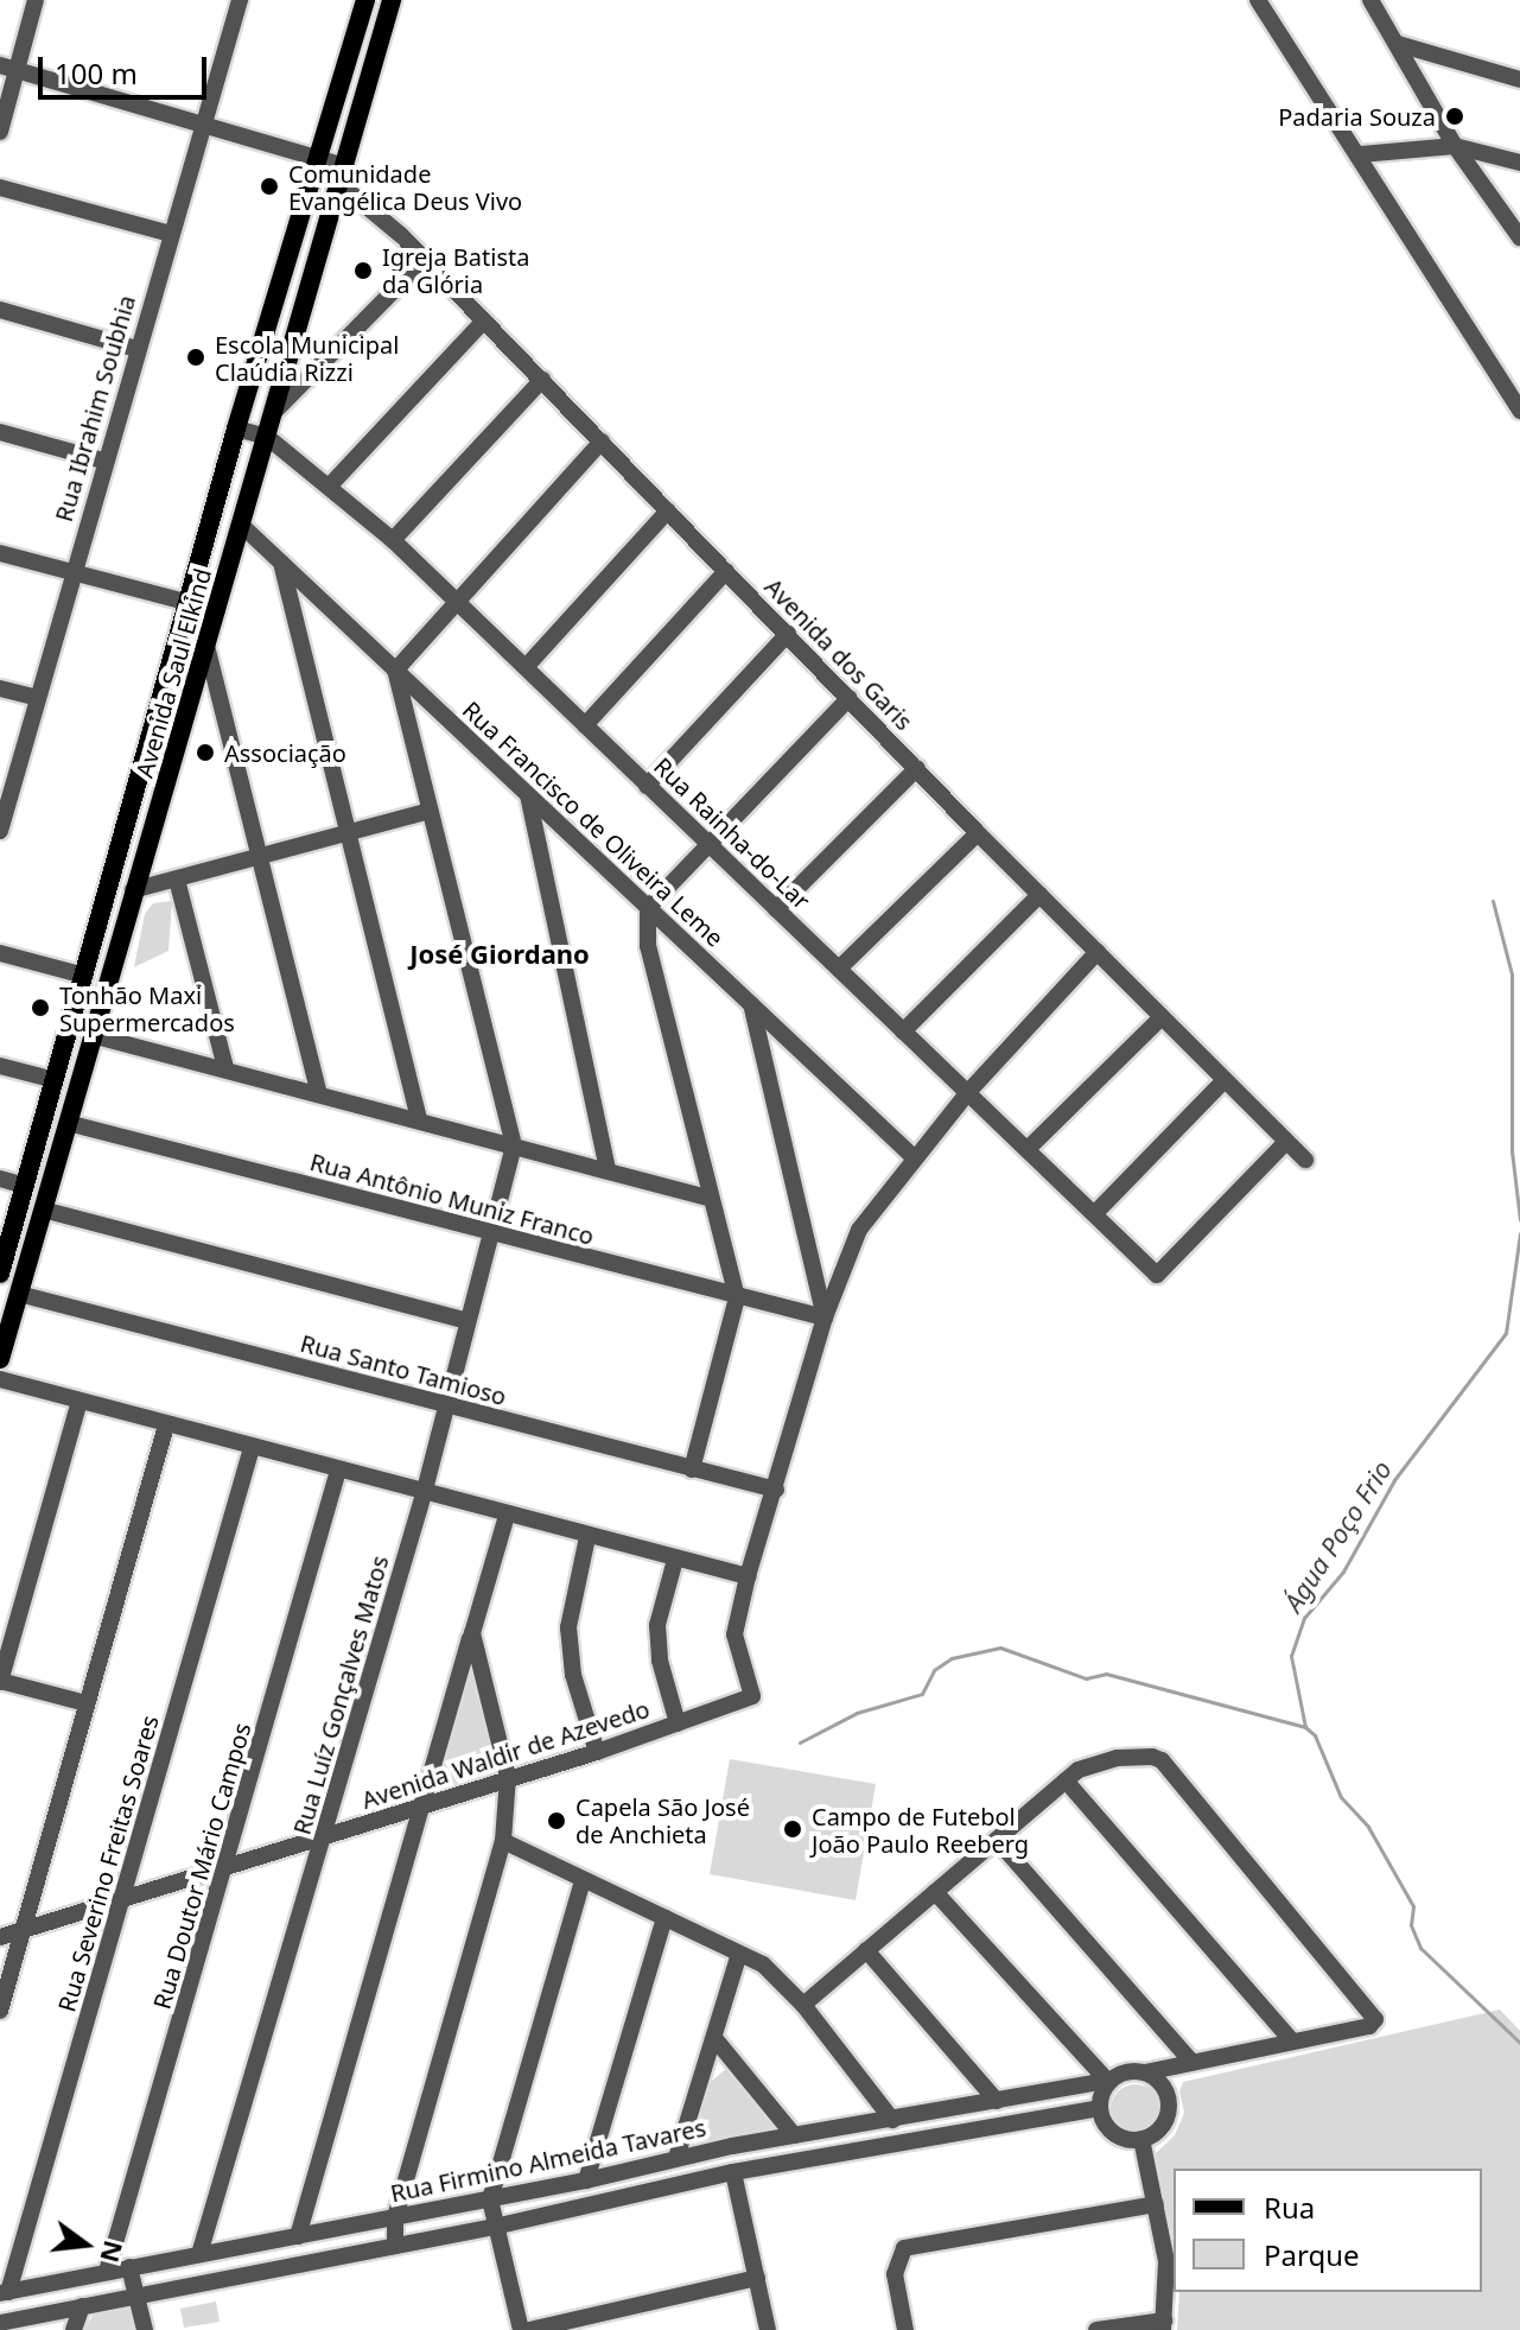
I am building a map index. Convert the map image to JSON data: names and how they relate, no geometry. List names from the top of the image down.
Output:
{
  "streets": {
    "main road": ["Avenida Saul Elkind"],
    "street": [
      "Rua Ibrahim Soubhia",
      "Avenida dos Garis",
      "Rua Francisco de Oliveira Leme",
      "Rua Rainha-do-Lar",
      "Rua Antônio Muniz Franco",
      "Rua Santo Tamioso",
      "Rua Luíz Gonçalves Matos",
      "Avenida Waldir de Azevedo",
      "Rua Severino Freitas Soares",
      "Rua Doutor Mário Campos",
      "Rua Firmino Almeida Tavares"
    ]
  },
  "crossings": [
    ["Rua Ibrahim Soubhia", "Avenida dos Garis"],
    ["Avenida dos Garis", "Avenida Saul Elkind"],
    ["Avenida dos Garis", "Rua Rainha-do-Lar"],
    ["Avenida Saul Elkind", "Rua Francisco de Oliveira Leme"],
    ["Avenida Saul Elkind", "Rua Rainha-do-Lar"],
    ["Avenida Saul Elkind", "Rua Antônio Muniz Franco"],
    ["Avenida Saul Elkind", "Rua Santo Tamioso"],
    ["Rua Antônio Muniz Franco", "Rua Luíz Gonçalves Matos"],
    ["Rua Santo Tamioso", "Rua Luíz Gonçalves Matos"],
    ["Rua Luíz Gonçalves Matos", "Avenida Waldir de Azevedo"],
    ["Rua Luíz Gonçalves Matos", "Rua Firmino Almeida Tavares"],
    ["Avenida Waldir de Azevedo", "Rua Severino Freitas Soares"],
    ["Avenida Waldir de Azevedo", "Rua Doutor Mário Campos"],
    ["Rua Severino Freitas Soares", "Rua Firmino Almeida Tavares"],
    ["Rua Doutor Mário Campos", "Rua Firmino Almeida Tavares"]
  ],
  "districts": ["José Giordano"],
  "water": ["Água Poço Frio"],
  "places": [
    "Padaria Souza",
    "Comunidade Evangélica Deus Vivo",
    "Igreja Batista da Glória",
    "Escola Municipal Claúdia Rizzi",
    "Associação",
    "Tonhão Maxi Supermercados",
    "Capela São José de Anchieta",
    "Campo de Futebol João Paulo Reeberg"
  ],
  "legend": ["Rua", "Parque"],
  "scale_bar": "100 m",
  "north": "right"
}
